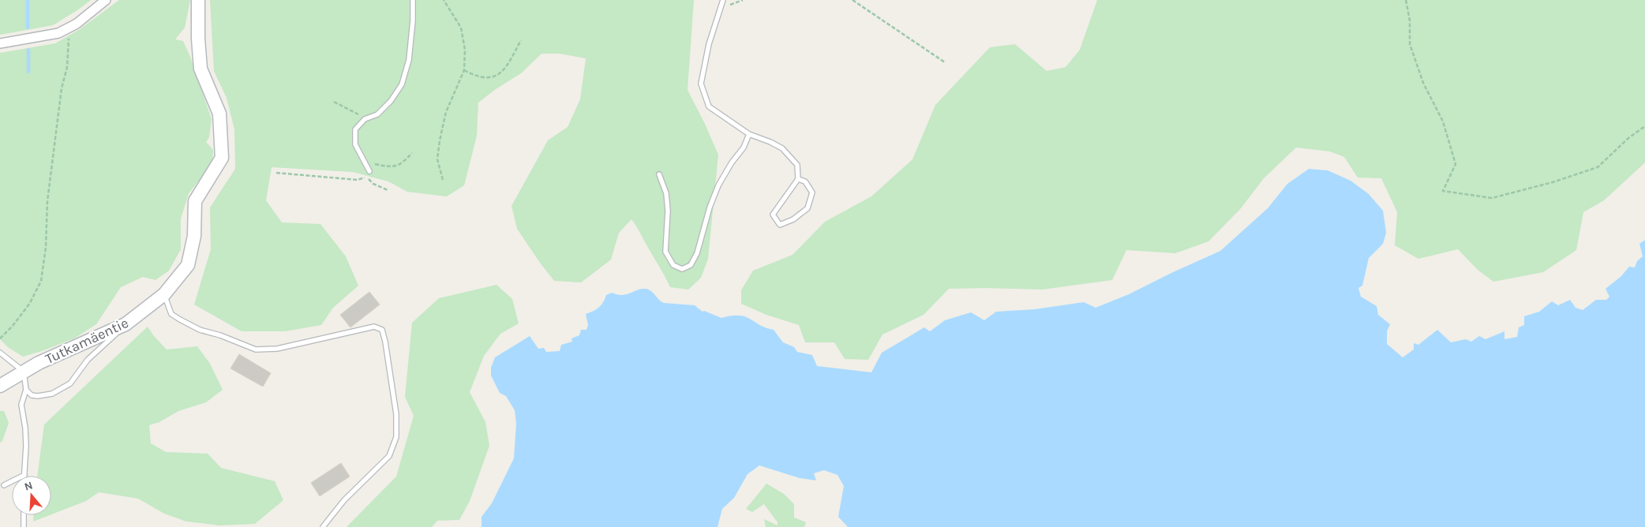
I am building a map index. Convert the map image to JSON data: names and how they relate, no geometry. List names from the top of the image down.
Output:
{
  "streets": {
    "street": ["Tutkamäentie"]
  },
  "north": "top"
}
